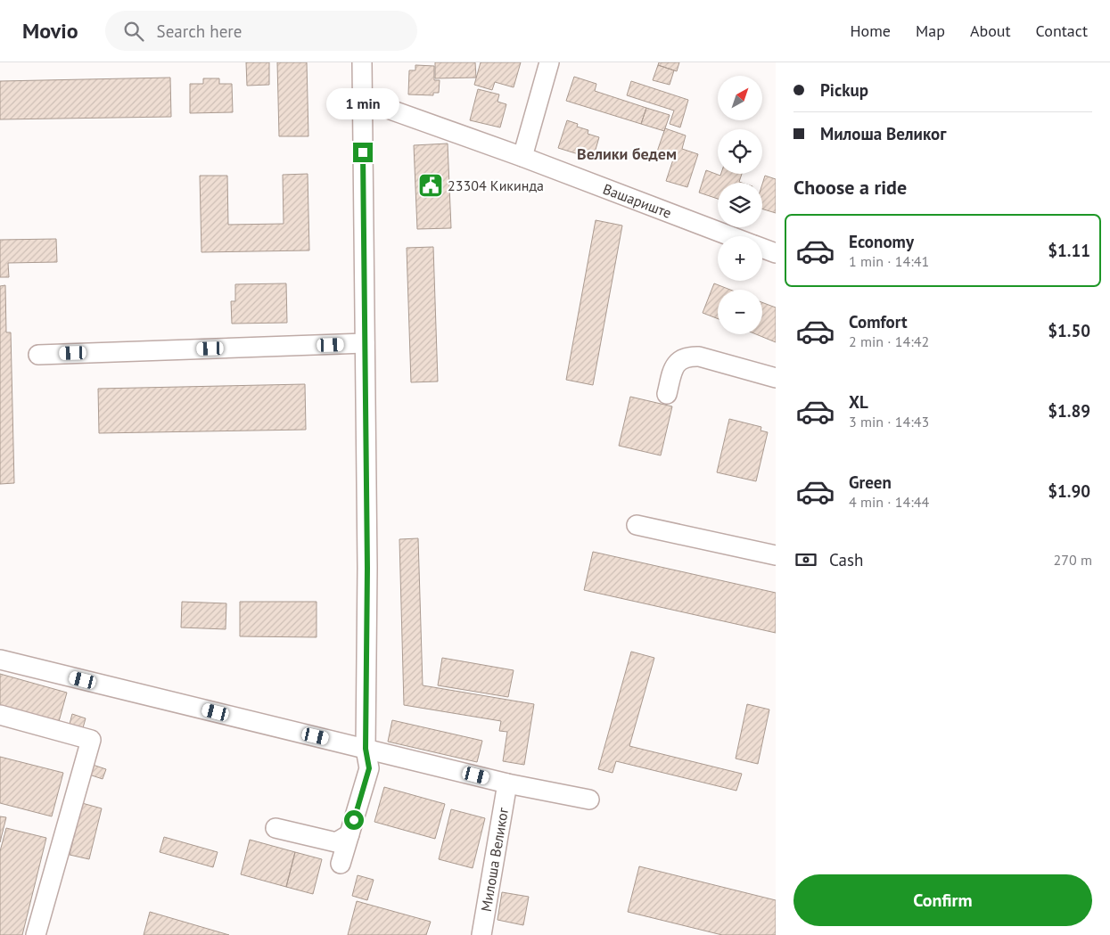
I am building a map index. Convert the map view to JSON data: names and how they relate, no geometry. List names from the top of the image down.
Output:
{
  "streets": {
    "street": ["Вашариште", "Милоша Великог"]
  },
  "districts": ["Велики бедем"],
  "places": {
    "public building": ["23304 Кикинда"]
  },
  "north": "top right",
  "page": {
    "header": "Movio",
    "search": "Search here",
    "nav": [
      "Home",
      "Map",
      "About",
      "Contact"
    ],
    "banner": ["Pickup", "Милоша Великог"],
    "map_buttons": ["+", "−"],
    "bubble": "1 min",
    "heading": "Choose a ride",
    "list": [
      {
        "name": "Economy",
        "note": "1 min · 14:41",
        "value": "$1.11"
      },
      {
        "name": "Comfort",
        "note": "2 min · 14:42",
        "value": "$1.50"
      },
      {
        "name": "XL",
        "note": "3 min · 14:43",
        "value": "$1.89"
      },
      {
        "name": "Green",
        "note": "4 min · 14:44",
        "value": "$1.90"
      }
    ],
    "pay": ["Cash", "270 m"],
    "buttons": "Confirm"
  }
}
